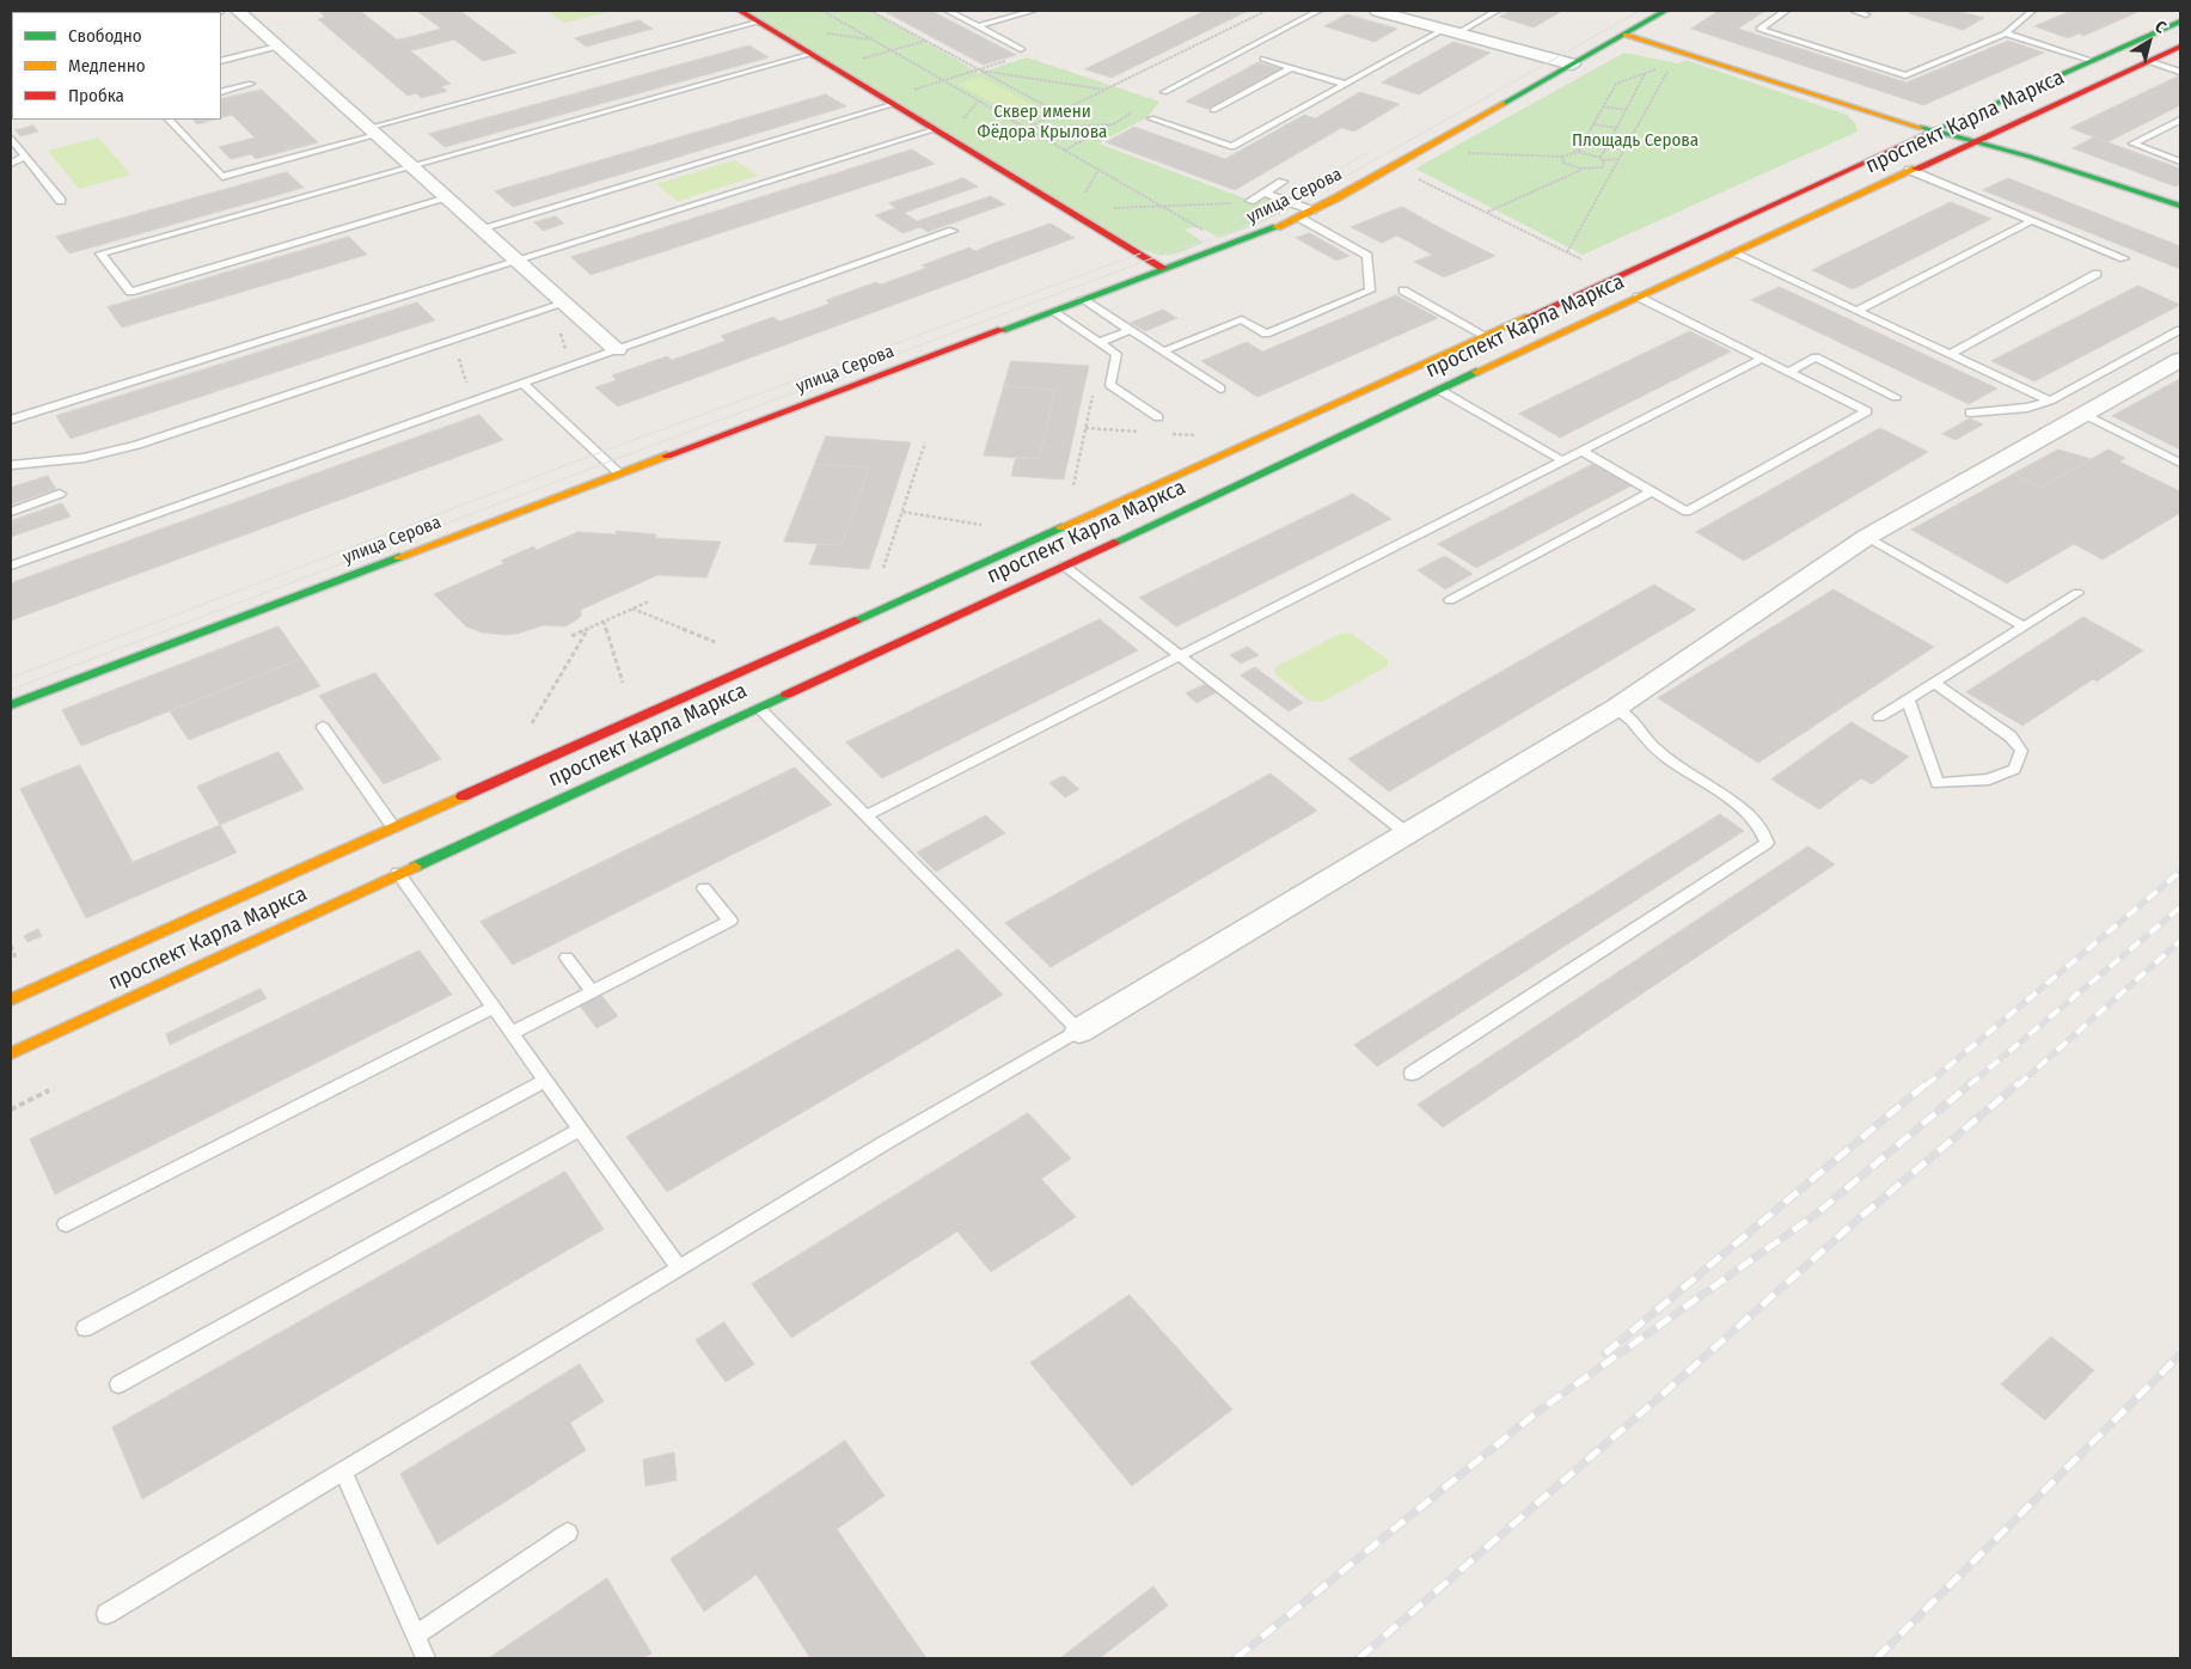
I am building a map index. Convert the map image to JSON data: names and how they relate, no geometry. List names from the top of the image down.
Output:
{
  "streets": {
    "main road": ["проспект Карла Маркса", "улица Серова"]
  },
  "parks": ["Сквер имени Фёдора Крылова", "Площадь Серова"],
  "legend": ["Свободно", "Медленно", "Пробка"],
  "north": "top right"
}
